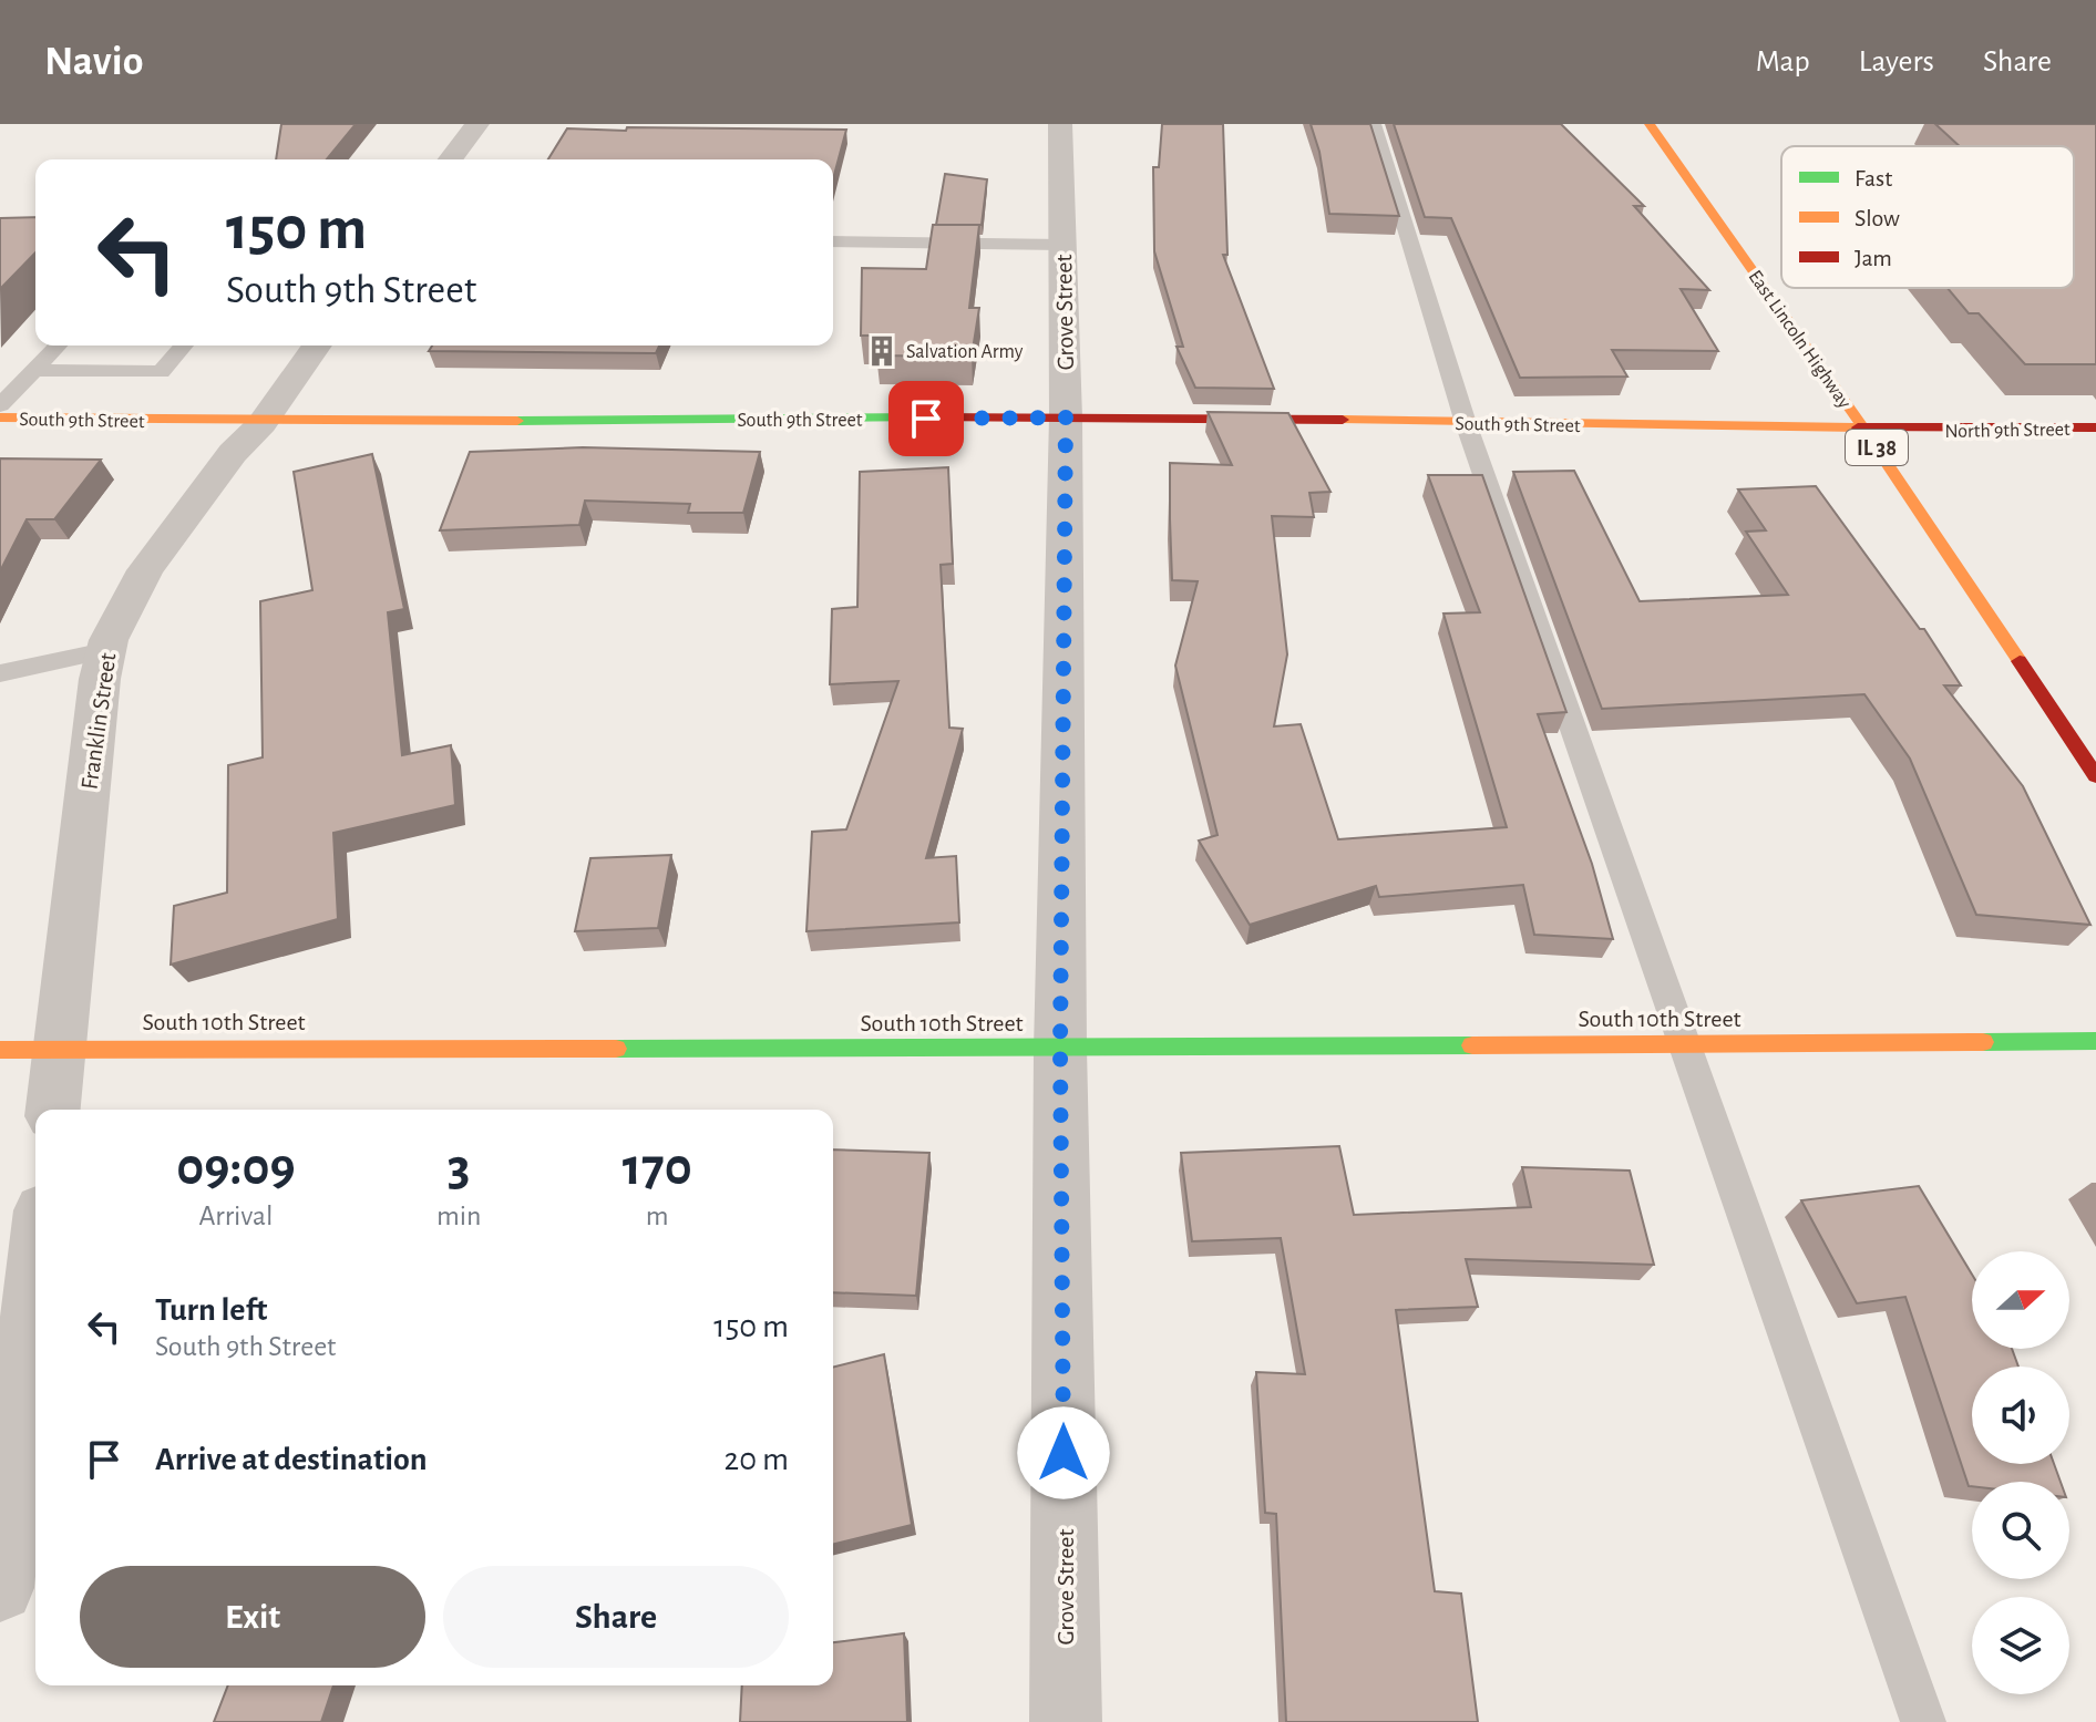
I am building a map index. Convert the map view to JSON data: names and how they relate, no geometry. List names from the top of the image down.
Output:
{
  "streets": {
    "street": [
      "Grove Street",
      "East Lincoln Highway",
      "South 9th Street",
      "North 9th Street",
      "IL 38",
      "Franklin Street",
      "South 10th Street"
    ]
  },
  "crossings": [
    ["Grove Street", "South 9th Street"],
    ["Grove Street", "South 10th Street"],
    ["East Lincoln Highway", "South 9th Street"],
    ["East Lincoln Highway", "North 9th Street"],
    ["South 9th Street", "North 9th Street"],
    ["South 9th Street", "Franklin Street"],
    ["Franklin Street", "South 10th Street"]
  ],
  "places": {
    "building": ["Salvation Army"]
  },
  "legend": ["Fast", "Slow", "Jam"],
  "north": "right",
  "page": {
    "header": "Navio",
    "nav": ["Map", "Layers", "Share"],
    "turn": ["150 m", "South 9th Street"],
    "eta": [
      "09:09",
      "Arrival",
      "3",
      "min",
      "170",
      "m"
    ],
    "list": [
      {
        "name": "Turn left",
        "note": "South 9th Street",
        "value": "150 m"
      },
      {
        "name": "Arrive at destination",
        "value": "20 m"
      }
    ],
    "buttons": ["Exit", "Share"]
  }
}
